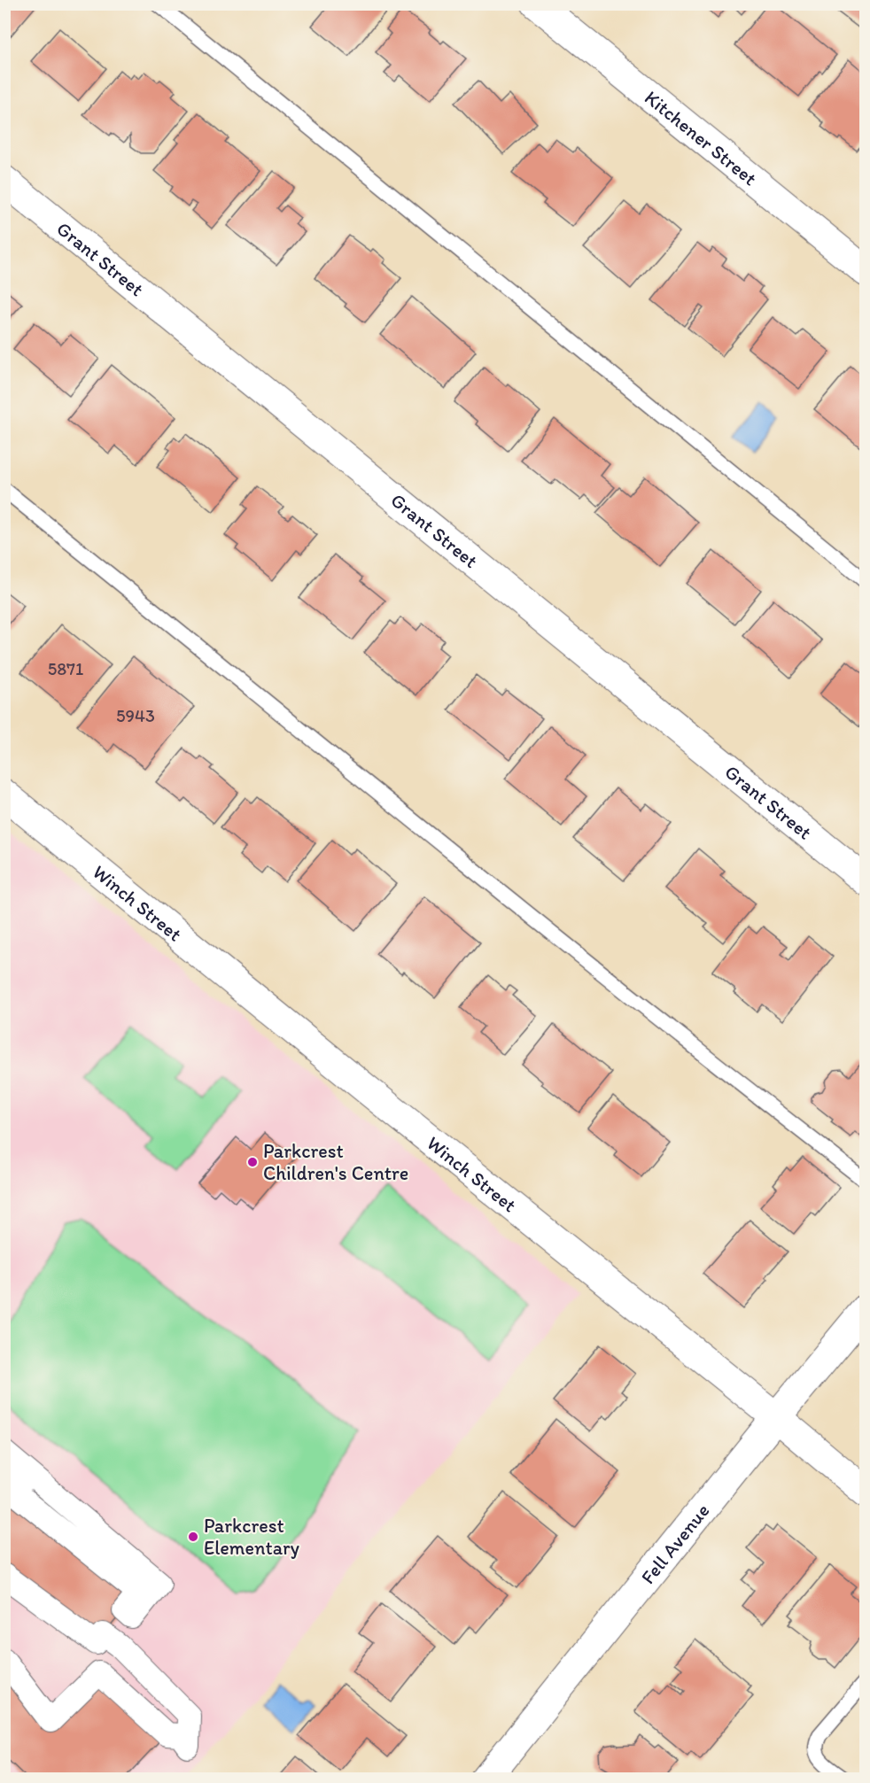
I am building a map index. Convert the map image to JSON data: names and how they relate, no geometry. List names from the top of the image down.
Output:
{
  "streets": {
    "street": [
      "Kitchener Street",
      "Grant Street",
      "Winch Street",
      "Fell Avenue"
    ]
  },
  "crossings": [
    ["Winch Street", "Fell Avenue"]
  ],
  "places": ["Parkcrest Children's Centre", "Parkcrest Elementary"],
  "house_numbers": ["5871", "5943"]
}
